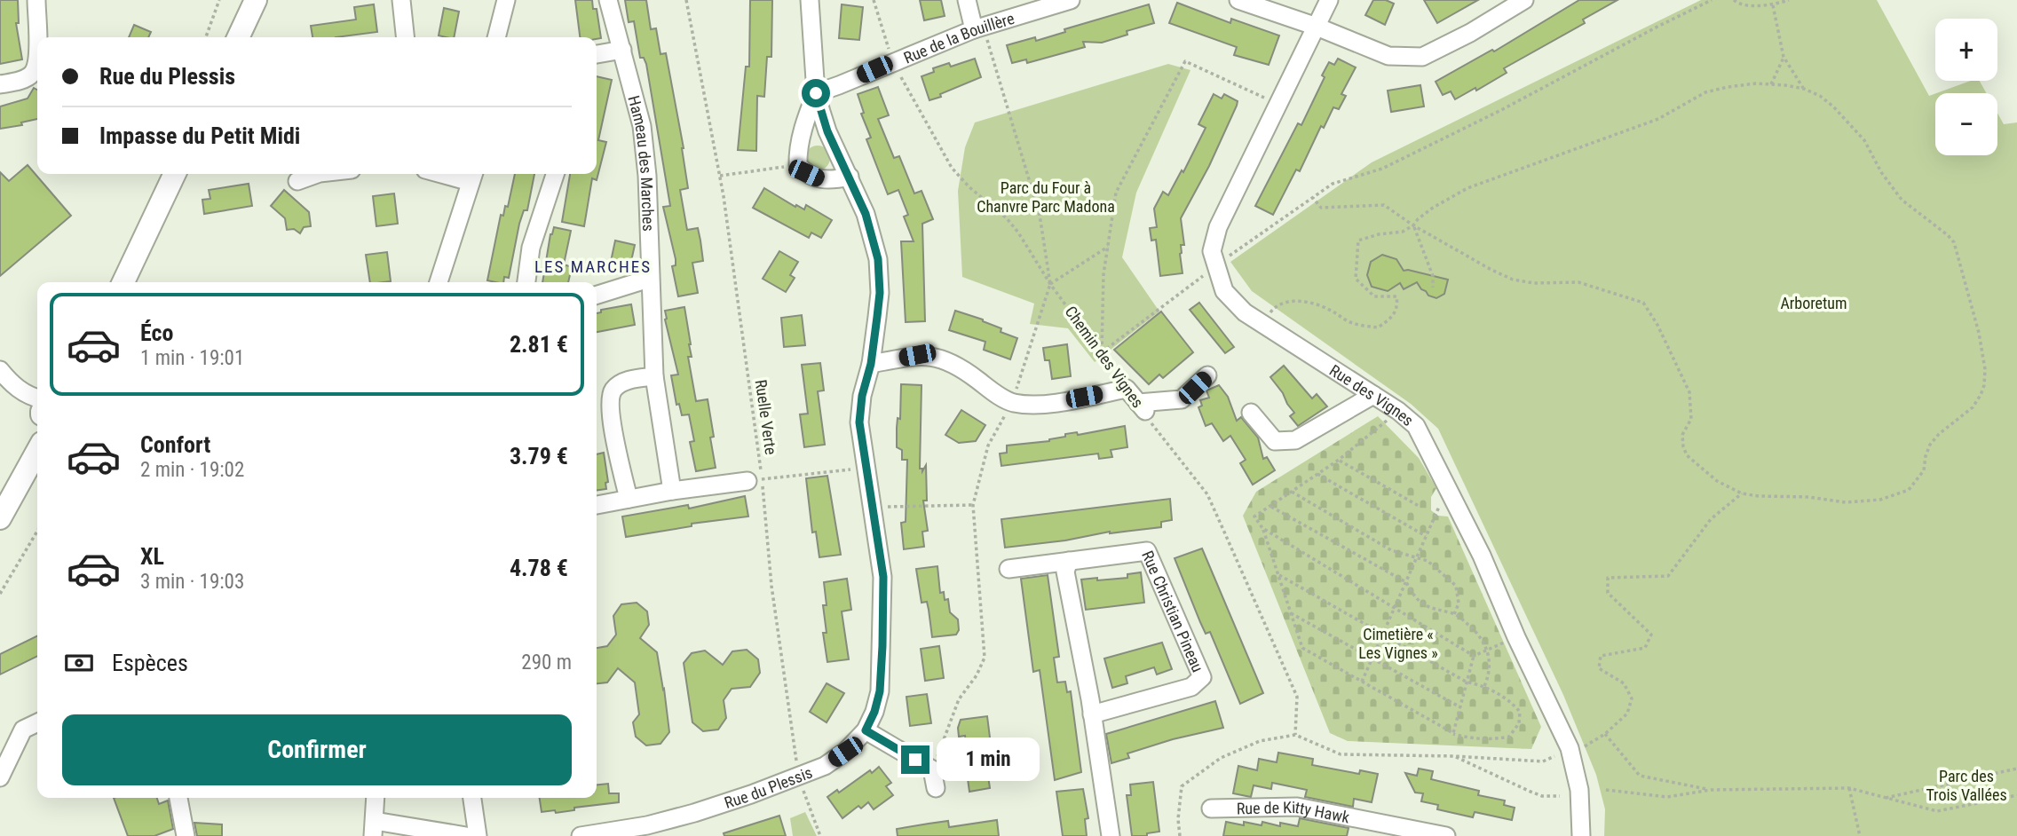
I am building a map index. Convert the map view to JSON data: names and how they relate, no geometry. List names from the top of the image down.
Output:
{
  "streets": {
    "street": [
      "Rue de la Bouillère",
      "Hameau des Marches",
      "Chemin des Vignes",
      "Rue des Vignes",
      "Rue Christian Pineau",
      "Rue du Plessis",
      "Rue de Kitty Hawk"
    ],
    "path": ["Ruelle Verte"]
  },
  "crossings": [
    ["Rue de la Bouillère", "Chemin des Vignes"],
    ["Rue de la Bouillère", "Rue du Plessis"],
    ["Ruelle Verte", "Rue du Plessis"]
  ],
  "districts": ["LES MARCHES"],
  "parks": [
    "Parc du Four à Chanvre Parc Madona",
    "Arboretum",
    "Cimetière « Les Vignes »",
    "Parc des Trois Vallées"
  ],
  "page": {
    "map_buttons": ["+", "−"],
    "banner": ["Rue du Plessis", "Impasse du Petit Midi"],
    "list": [
      {
        "name": "Éco",
        "note": "1 min · 19:01",
        "value": "2.81 €"
      },
      {
        "name": "Confort",
        "note": "2 min · 19:02",
        "value": "3.79 €"
      },
      {
        "name": "XL",
        "note": "3 min · 19:03",
        "value": "4.78 €"
      }
    ],
    "pay": ["Espèces", "290 m"],
    "buttons": "Confirmer",
    "bubble": "1 min"
  }
}
